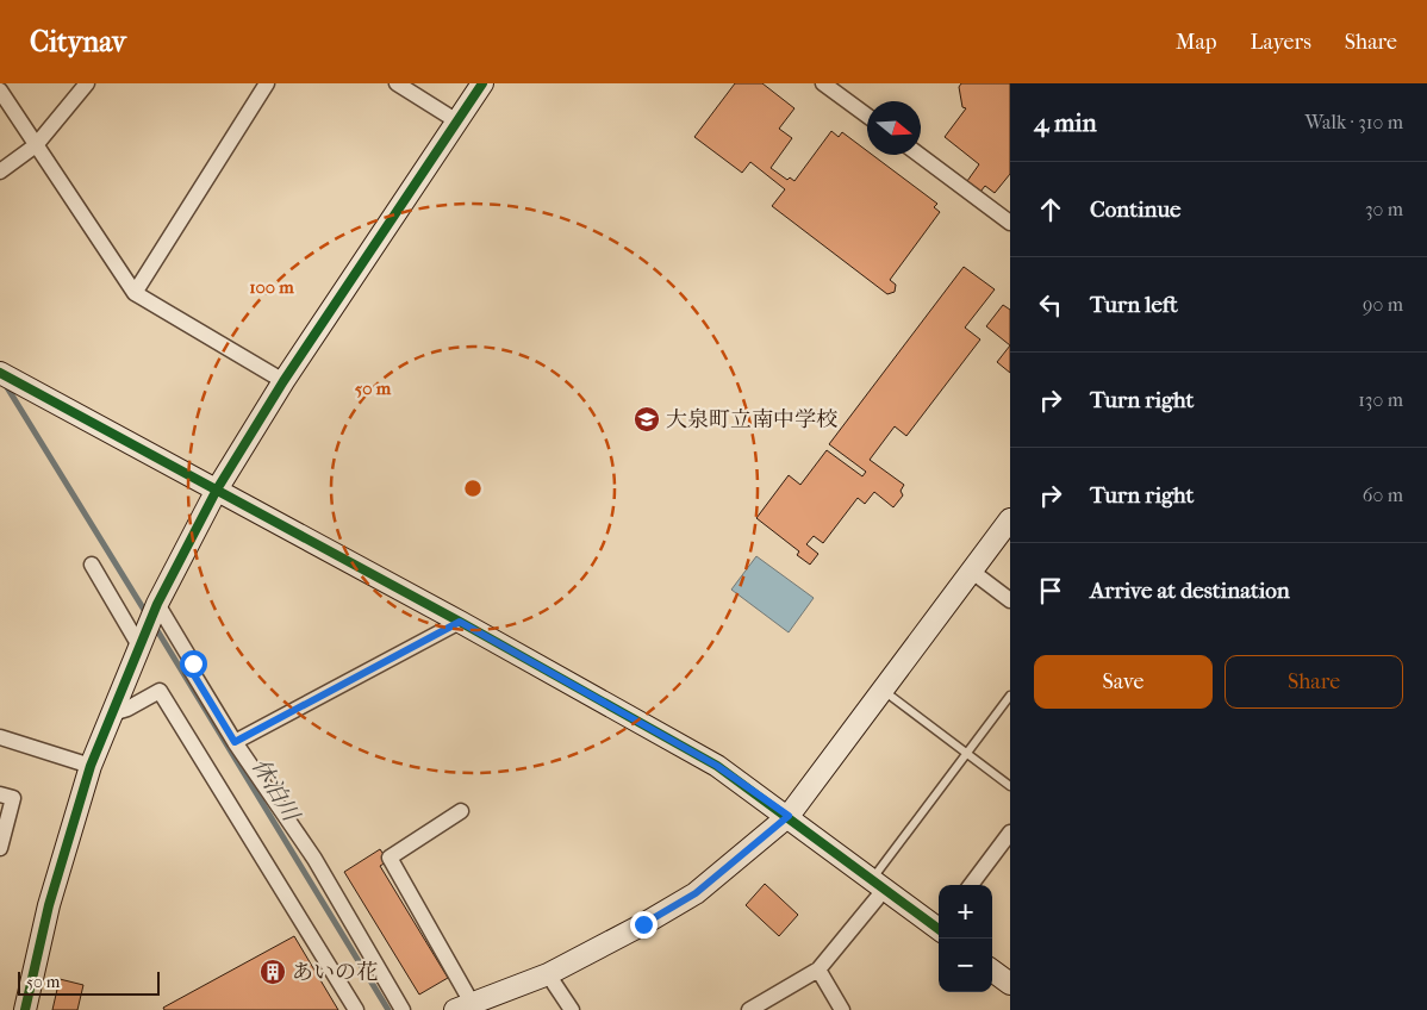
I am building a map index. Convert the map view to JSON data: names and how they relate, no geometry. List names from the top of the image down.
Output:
{
  "water": ["休泊川"],
  "places": {
    "school or university": ["大泉町立南中学校"],
    "building": ["あいの花"]
  },
  "scale_bar": "50 m",
  "north": "right",
  "page": {
    "header": "Citynav",
    "nav": ["Map", "Layers", "Share"],
    "heading": ["4 min", "Walk · 310 m"],
    "list": [
      ["Continue", "30 m"],
      ["Turn left", "90 m"],
      ["Turn right", "130 m"],
      ["Turn right", "60 m"],
      "Arrive at destination"
    ],
    "buttons": ["Save", "Share"],
    "map_buttons": ["+", "−"],
    "scale": "50 m"
  },
  "rings": ["100 m", "50 m"]
}
